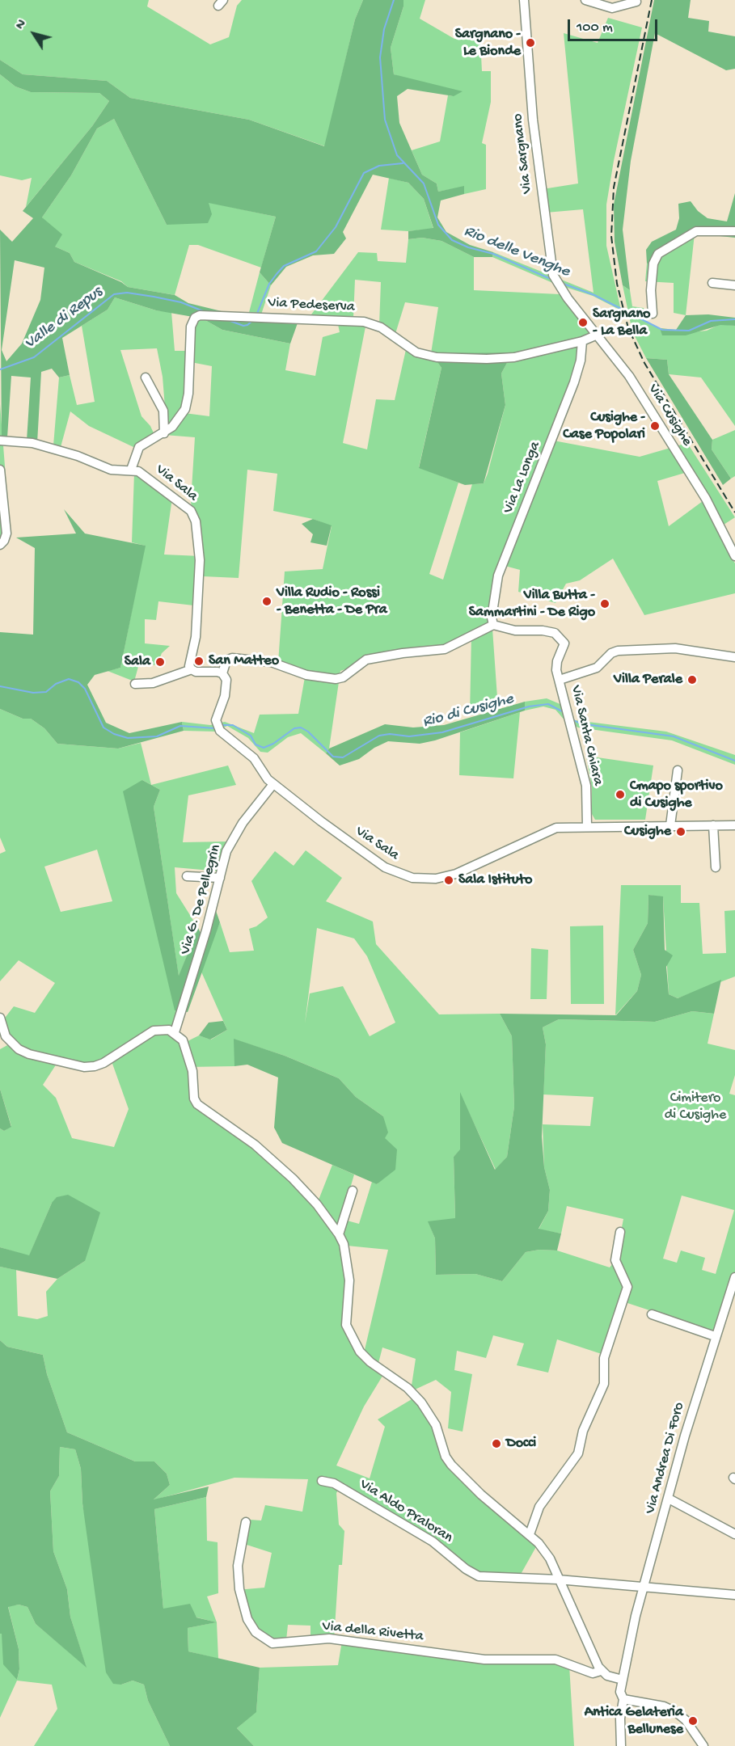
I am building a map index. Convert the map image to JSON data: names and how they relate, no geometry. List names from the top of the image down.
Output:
{
  "streets": {
    "street": [
      "Via Sargnano",
      "Via Pedeserva",
      "Via Cusighe",
      "Via La Longa",
      "Via Sala",
      "Via Santa Chiara",
      "Via G. De Pellegrin",
      "Via Andrea Di Foro",
      "Via Aldo Praloran",
      "Via della Rivetta"
    ]
  },
  "crossings": [
    ["Via Sargnano", "Via Cusighe"],
    ["Via Pedeserva", "Via Cusighe"],
    ["Via Pedeserva", "Via La Longa"],
    ["Via Pedeserva", "Via Sala"],
    ["Via La Longa", "Via Santa Chiara"],
    ["Via Sala", "Via Santa Chiara"],
    ["Via Sala", "Via G. De Pellegrin"],
    ["Via Andrea Di Foro", "Via della Rivetta"]
  ],
  "water": ["Rio delle Venghe", "Valle di Repus", "Rio di Cusighe"],
  "parks": ["Cimitero di Cusighe"],
  "places": [
    "Sargnano - Le Bionde",
    "Sargnano - La Bella",
    "Cusighe - Case Popolari",
    "Villa Rudio - Rossi - Benetta - De Pra",
    "Villa Butta - Sammartini - De Rigo",
    "San Matteo",
    "Sala",
    "Villa Perale",
    "Cmapo sportivo di Cusighe",
    "Cusighe",
    "Sala Istituto",
    "Docci",
    "Antica Gelateria Bellunese"
  ],
  "scale_bar": "100 m",
  "north": "top left"
}
